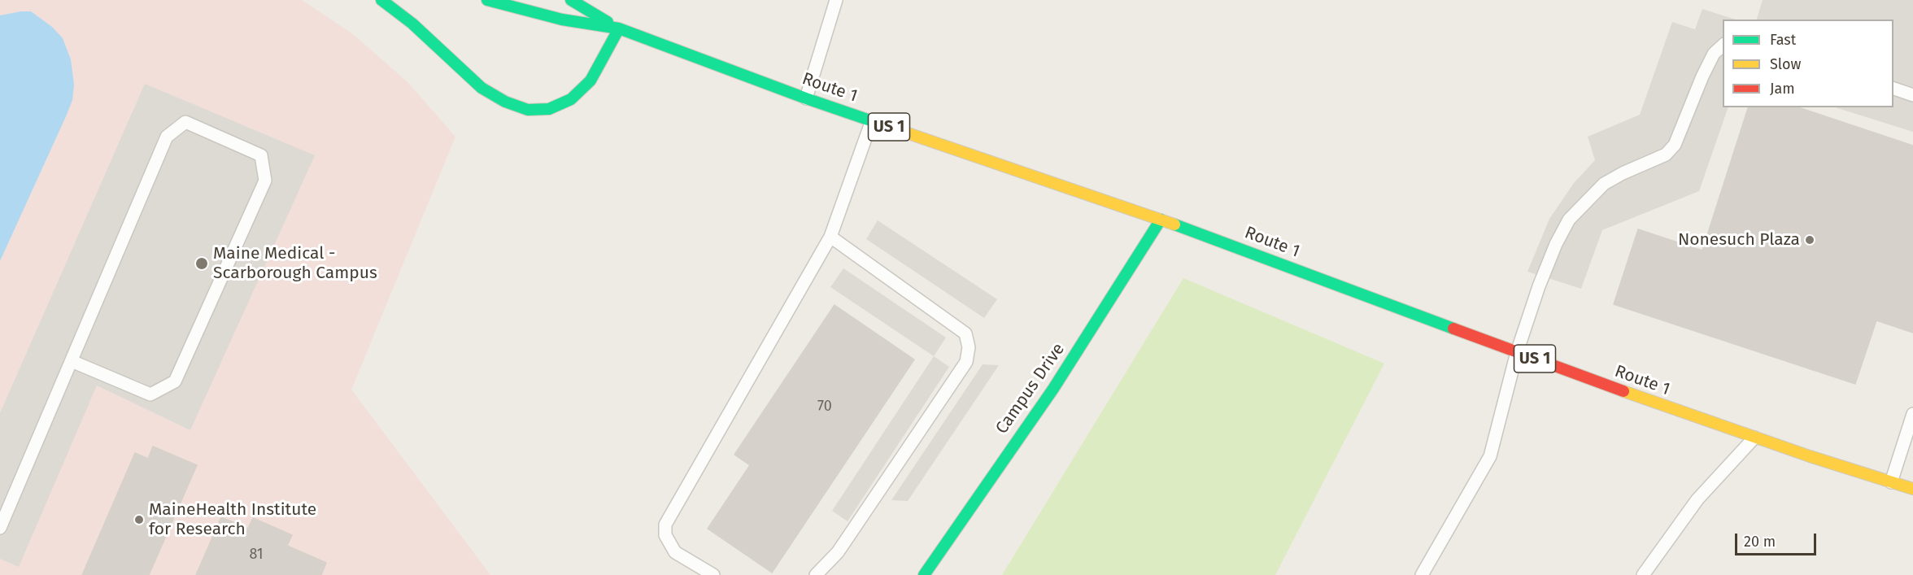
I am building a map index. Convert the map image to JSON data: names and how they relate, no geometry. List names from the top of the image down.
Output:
{
  "streets": {
    "main road": ["Route 1", "US 1", "Campus Drive"]
  },
  "crossings": [
    ["Route 1", "Campus Drive"]
  ],
  "places": ["Nonesuch Plaza", "Maine Medical - Scarborough Campus", "MaineHealth Institute for Research"],
  "house_numbers": ["70", "81"],
  "legend": ["Fast", "Slow", "Jam"],
  "scale_bar": "20 m"
}
